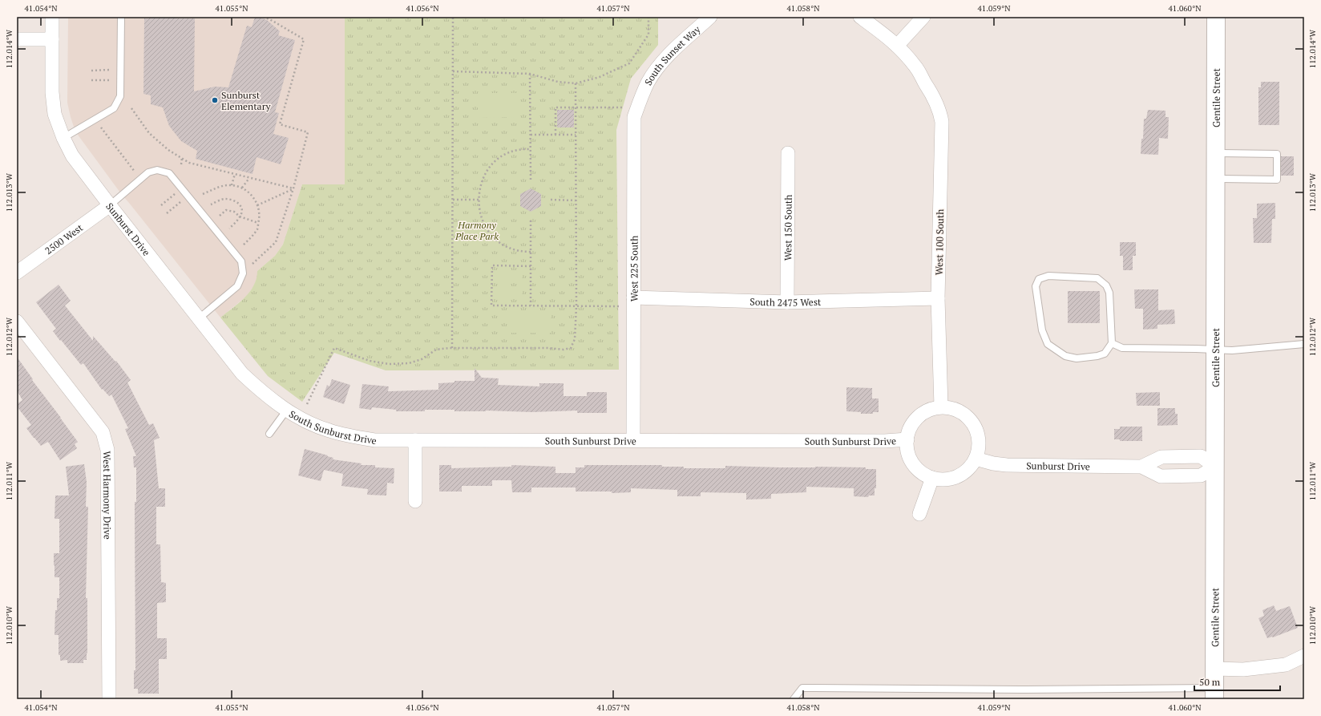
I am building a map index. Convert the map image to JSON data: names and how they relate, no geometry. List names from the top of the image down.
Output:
{
  "streets": {
    "main road": ["Gentile Street"],
    "street": [
      "South Sunset Way",
      "West 150 South",
      "Sunburst Drive",
      "2500 West",
      "West 100 South",
      "West 225 South",
      "South 2475 West",
      "South Sunburst Drive",
      "West Harmony Drive"
    ]
  },
  "crossings": [
    ["South Sunset Way", "West 225 South"],
    ["Gentile Street", "Sunburst Drive"],
    ["West 150 South", "South 2475 West"],
    ["Sunburst Drive", "2500 West"],
    ["Sunburst Drive", "West 100 South"],
    ["Sunburst Drive", "South Sunburst Drive"],
    ["West 100 South", "South 2475 West"],
    ["West 100 South", "South Sunburst Drive"],
    ["West 225 South", "South 2475 West"],
    ["West 225 South", "South Sunburst Drive"]
  ],
  "parks": ["Harmony Place Park"],
  "places": ["Sunburst Elementary"],
  "scale_bar": "50 m",
  "coordinates": [
    "41.054°N",
    "41.055°N",
    "41.056°N",
    "41.057°N",
    "41.058°N",
    "41.059°N",
    "41.060°N",
    "112.014°W",
    "112.013°W",
    "112.012°W",
    "112.011°W",
    "112.010°W"
  ]
}
